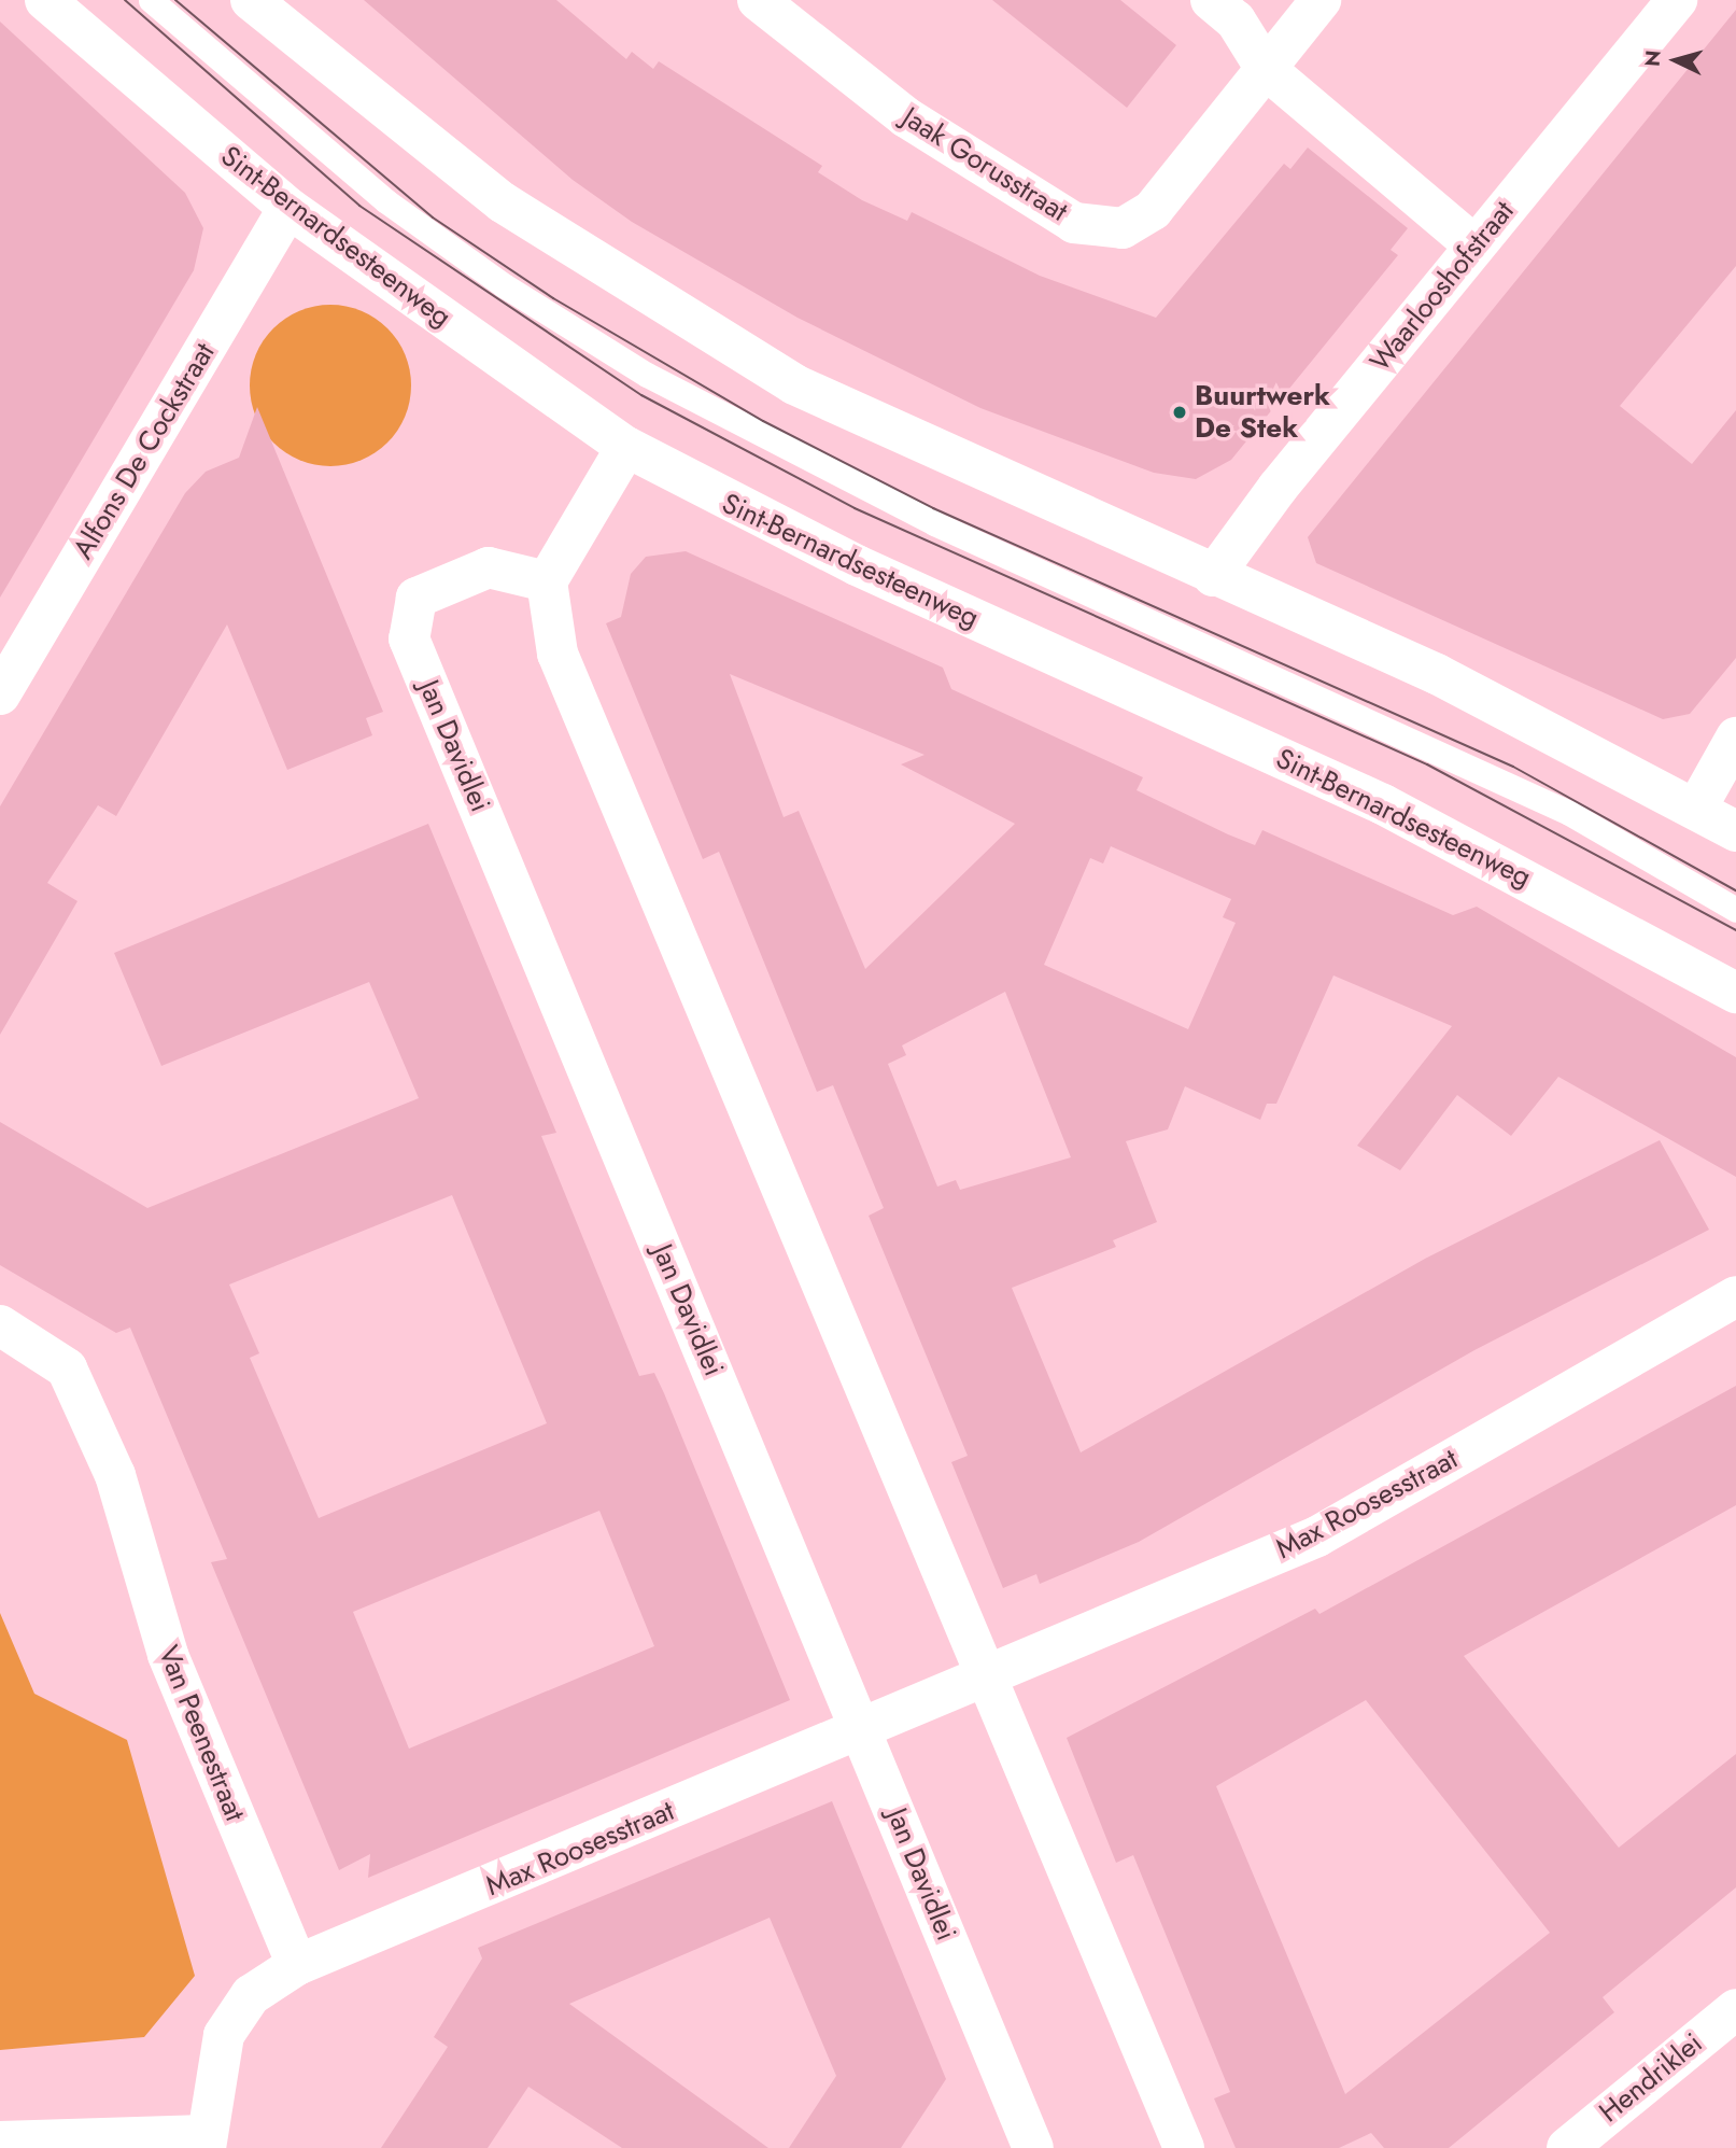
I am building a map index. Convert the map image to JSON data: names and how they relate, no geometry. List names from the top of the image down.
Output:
{
  "streets": {
    "street": [
      "Jaak Gorusstraat",
      "Sint-Bernardsesteenweg",
      "Waarlooshofstraat",
      "Alfons De Cockstraat",
      "Jan Davidlei",
      "Max Roosesstraat",
      "Van Peenestraat",
      "Hendriklei"
    ]
  },
  "crossings": [
    ["Sint-Bernardsesteenweg", "Alfons De Cockstraat"],
    ["Jan Davidlei", "Max Roosesstraat"],
    ["Max Roosesstraat", "Van Peenestraat"]
  ],
  "places": ["Buurtwerk De Stek"],
  "north": "left"
}
